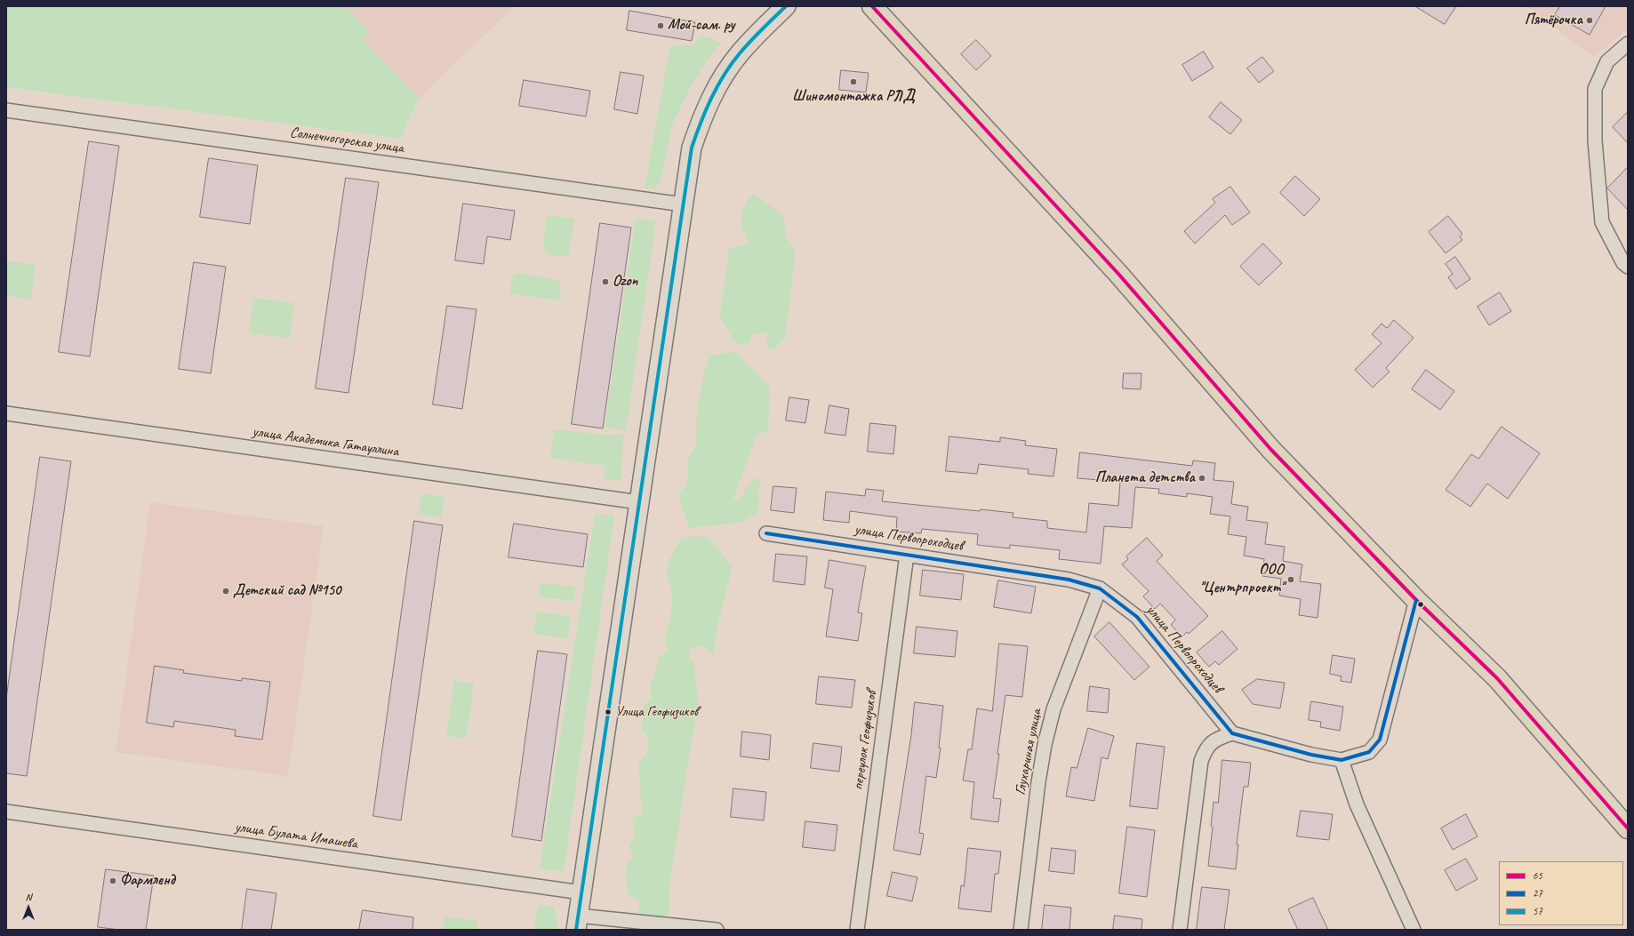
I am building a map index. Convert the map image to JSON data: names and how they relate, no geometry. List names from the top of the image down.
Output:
{
  "streets": {
    "street": [
      "Солнечногорская улица",
      "улица Академика Гатауллина",
      "улица Первопроходцев",
      "переулок Геофизиков",
      "Глухариная улица",
      "улица Булата Имашева"
    ]
  },
  "crossings": [
    ["улица Первопроходцев", "переулок Геофизиков"],
    ["улица Первопроходцев", "Глухариная улица"]
  ],
  "places": [
    "Пятёрочка",
    "Мой-сам. ру",
    "Шиномонтажка РЛД",
    "Ozon",
    "Планета детства",
    "ООО \"Центрпроект\"",
    "Детский сад №150",
    "Улица Геофизиков",
    "Фармленд"
  ],
  "lines": ["transit line 65", "transit line 57", "transit line 27"],
  "legend": ["65", "27", "57"],
  "north": "top"
}
